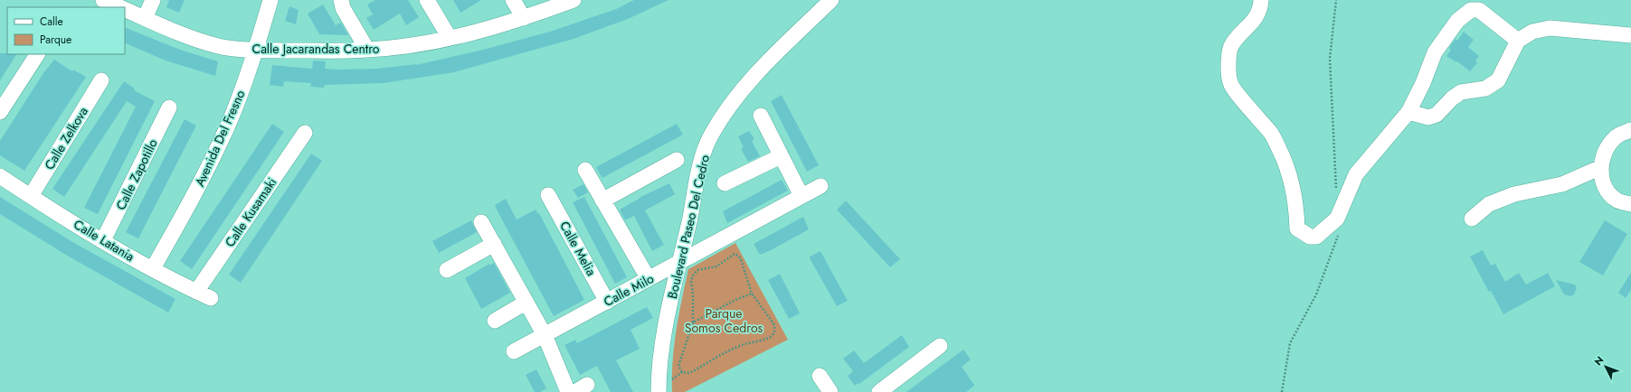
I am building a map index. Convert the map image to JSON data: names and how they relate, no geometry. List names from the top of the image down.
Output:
{
  "streets": {
    "street": [
      "Calle Jacarandas Centro",
      "Calle Zelkova",
      "Avenida Del Fresno",
      "Calle Zapotillo",
      "Calle Kusamaki",
      "Boulevard Paseo Del Cedro",
      "Calle Latania",
      "Calle Melia",
      "Calle Milo"
    ]
  },
  "crossings": [
    ["Calle Jacarandas Centro", "Avenida Del Fresno"],
    ["Calle Zelkova", "Calle Latania"],
    ["Avenida Del Fresno", "Calle Latania"],
    ["Calle Zapotillo", "Calle Latania"],
    ["Calle Kusamaki", "Calle Latania"],
    ["Boulevard Paseo Del Cedro", "Calle Milo"],
    ["Calle Melia", "Calle Milo"]
  ],
  "parks": ["Parque Somos Cedros"],
  "legend": ["Calle", "Parque"],
  "north": "top left"
}
